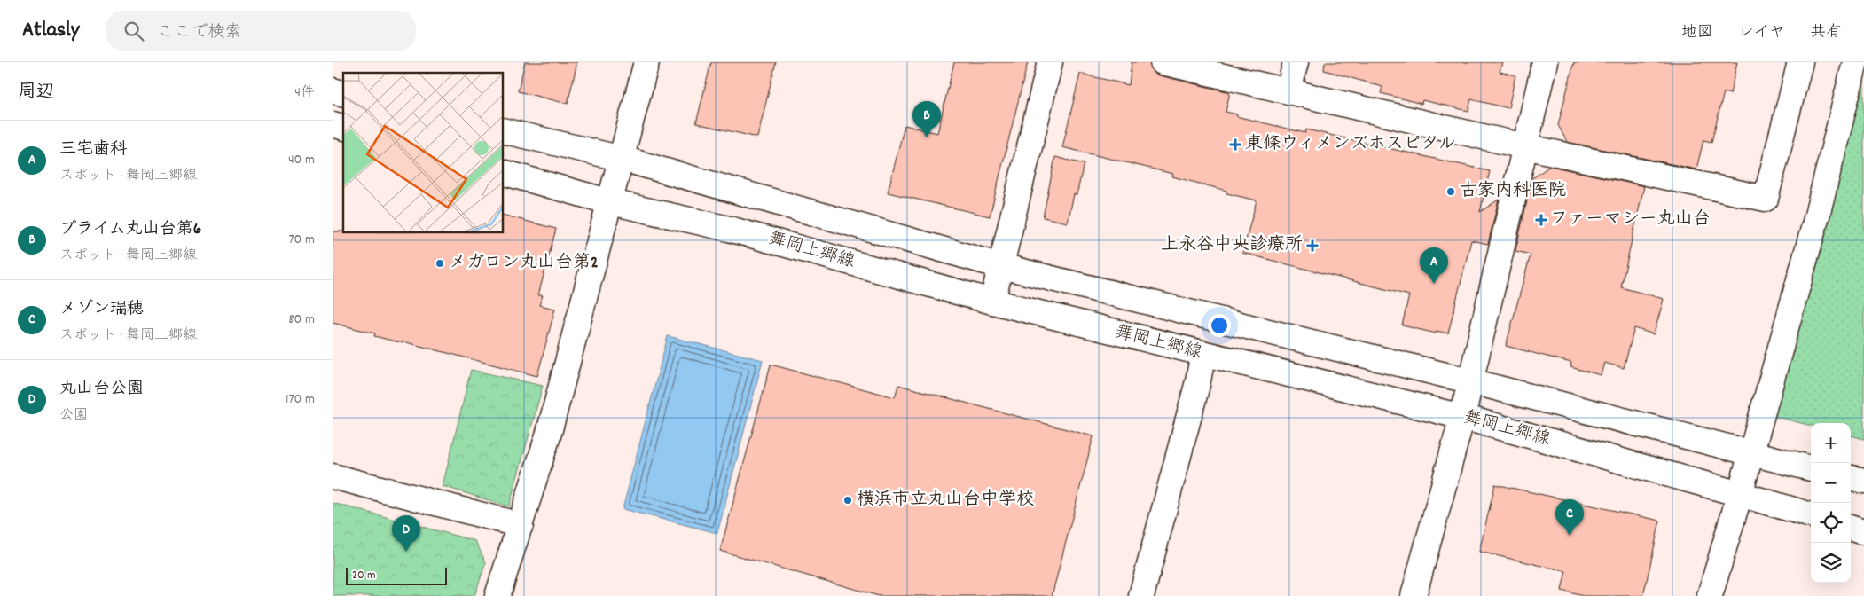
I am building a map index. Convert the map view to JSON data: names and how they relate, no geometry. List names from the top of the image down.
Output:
{
  "streets": {
    "street": ["舞岡上郷線"]
  },
  "places": {
    "health": ["東條ウィメンズホスピタル", "ファーマシー丸山台", "上永谷中央診療所"],
    "other": ["古家内科医院", "メガロン丸山台第2", "横浜市立丸山台中学校"]
  },
  "scale_bar": "20 m",
  "page": {
    "header": "Atlasly",
    "search": "ここで検索",
    "nav": ["地図", "レイヤ", "共有"],
    "heading": ["周辺", "4件"],
    "pins": [
      "B",
      "A",
      "C",
      "D"
    ],
    "list": [
      {
        "mark": "A",
        "name": "三宅歯科",
        "note": "スポット · 舞岡上郷線",
        "value": "40 m"
      },
      {
        "mark": "B",
        "name": "プライム丸山台第6",
        "note": "スポット · 舞岡上郷線",
        "value": "70 m"
      },
      {
        "mark": "C",
        "name": "メゾン瑞穂",
        "note": "スポット · 舞岡上郷線",
        "value": "80 m"
      },
      {
        "mark": "D",
        "name": "丸山台公園",
        "note": "公園",
        "value": "170 m"
      }
    ],
    "map_buttons": ["+", "−"],
    "scale": "20 m"
  }
}
